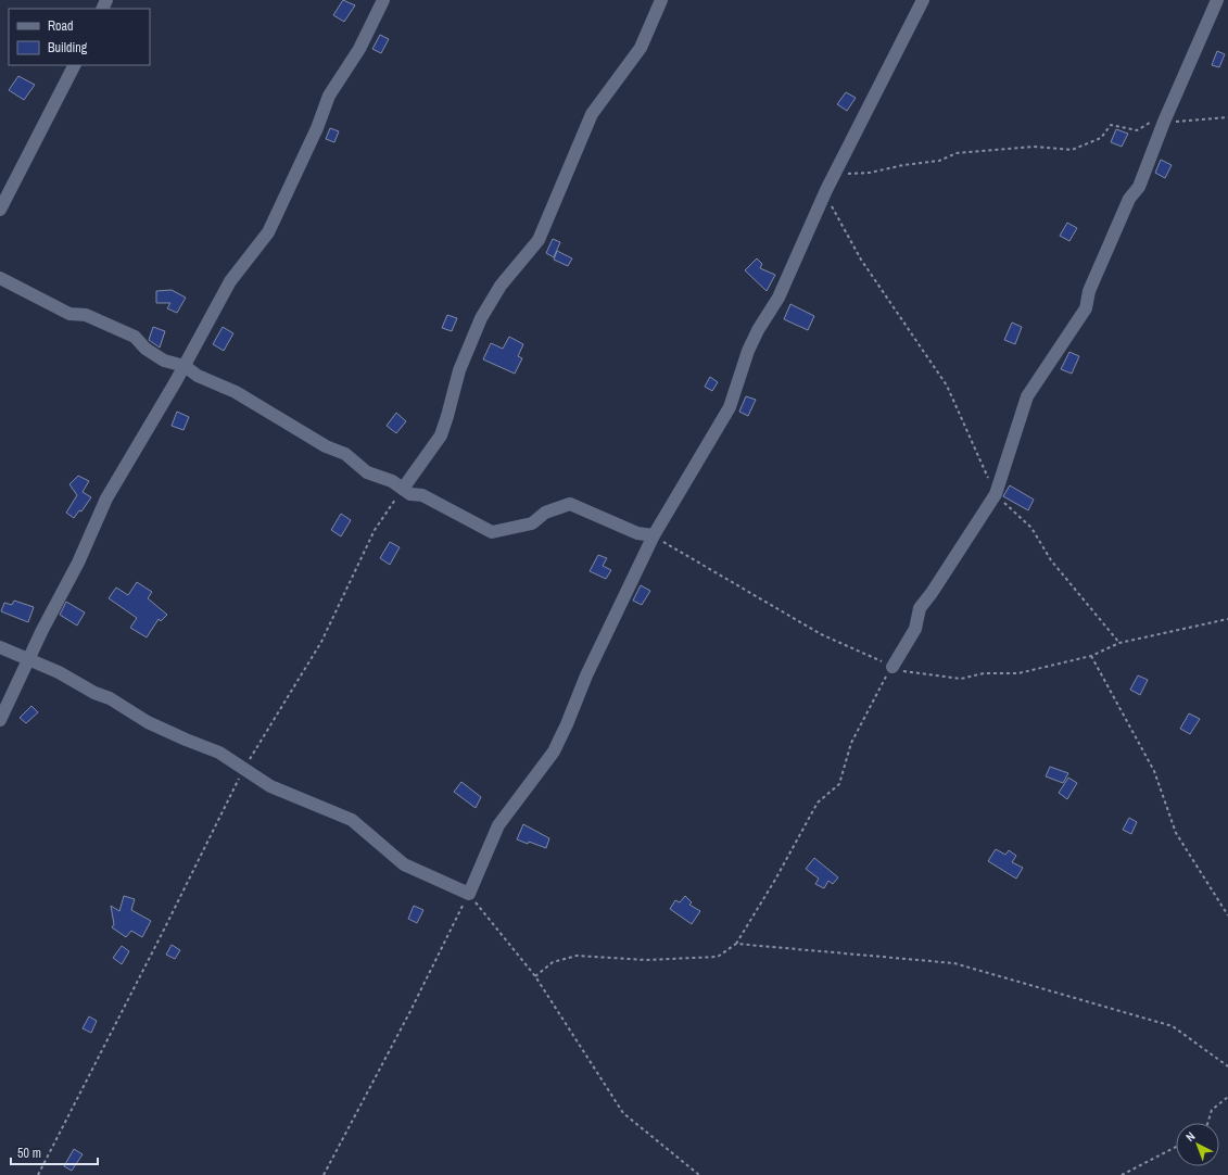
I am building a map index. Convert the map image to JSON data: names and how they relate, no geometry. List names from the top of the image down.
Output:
{
  "legend": ["Road", "Building"],
  "scale_bar": "50 m",
  "north": "top left"
}
